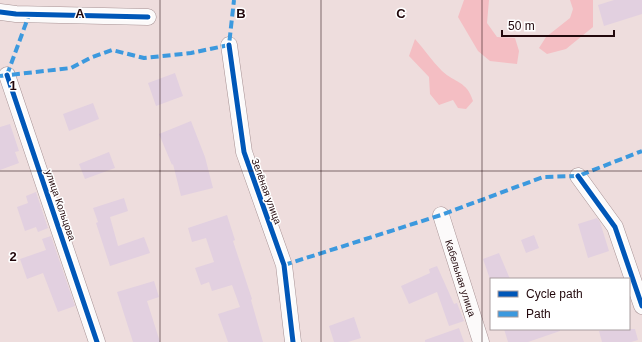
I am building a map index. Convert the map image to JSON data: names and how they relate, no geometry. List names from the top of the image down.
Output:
{
  "streets": {
    "street": ["Зелёная улица", "улица Кольцова", "Кабельная улица"]
  },
  "legend": ["Cycle path", "Path"],
  "scale_bar": "50 m",
  "grid": {
    "columns": ["A", "B", "C"],
    "rows": ["1", "2"]
  }
}
